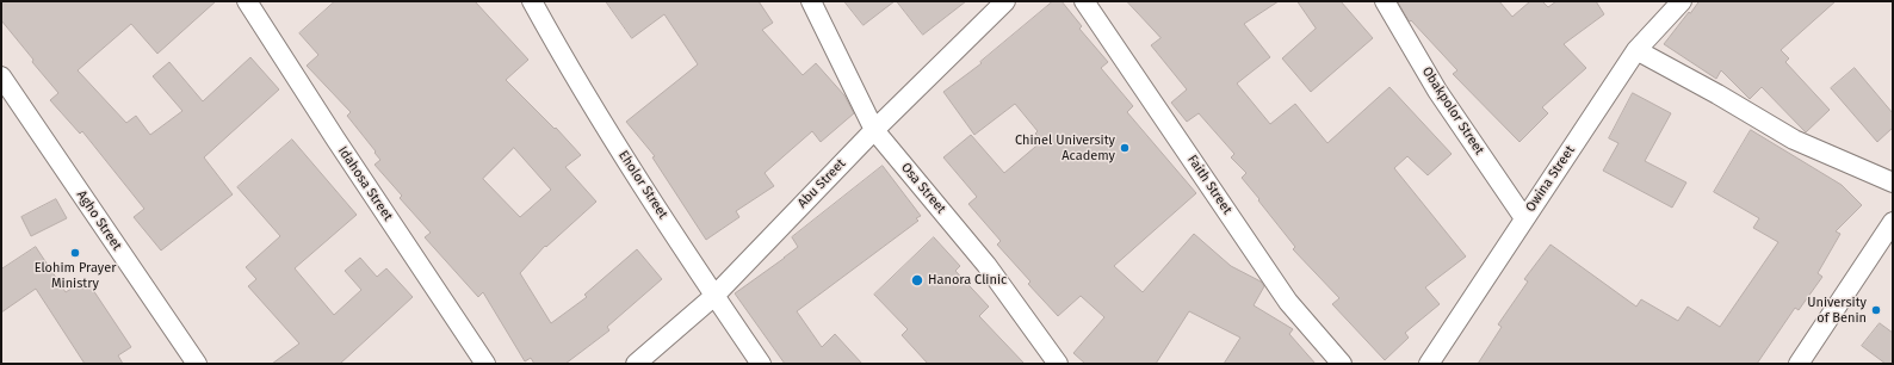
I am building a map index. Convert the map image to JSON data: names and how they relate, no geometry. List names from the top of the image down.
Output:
{
  "streets": {
    "street": [
      "Obakpolor Street",
      "Owina Street",
      "Idahosa Street",
      "Abu Street",
      "Eholor Street",
      "Faith Street",
      "Osa Street",
      "Agho Street"
    ]
  },
  "crossings": [
    ["Obakpolor Street", "Owina Street"],
    ["Abu Street", "Eholor Street"],
    ["Abu Street", "Osa Street"]
  ],
  "places": [
    "Chinel University Academy",
    "Elohim Prayer Ministry",
    "Hanora Clinic",
    "University of Benin"
  ]
}
